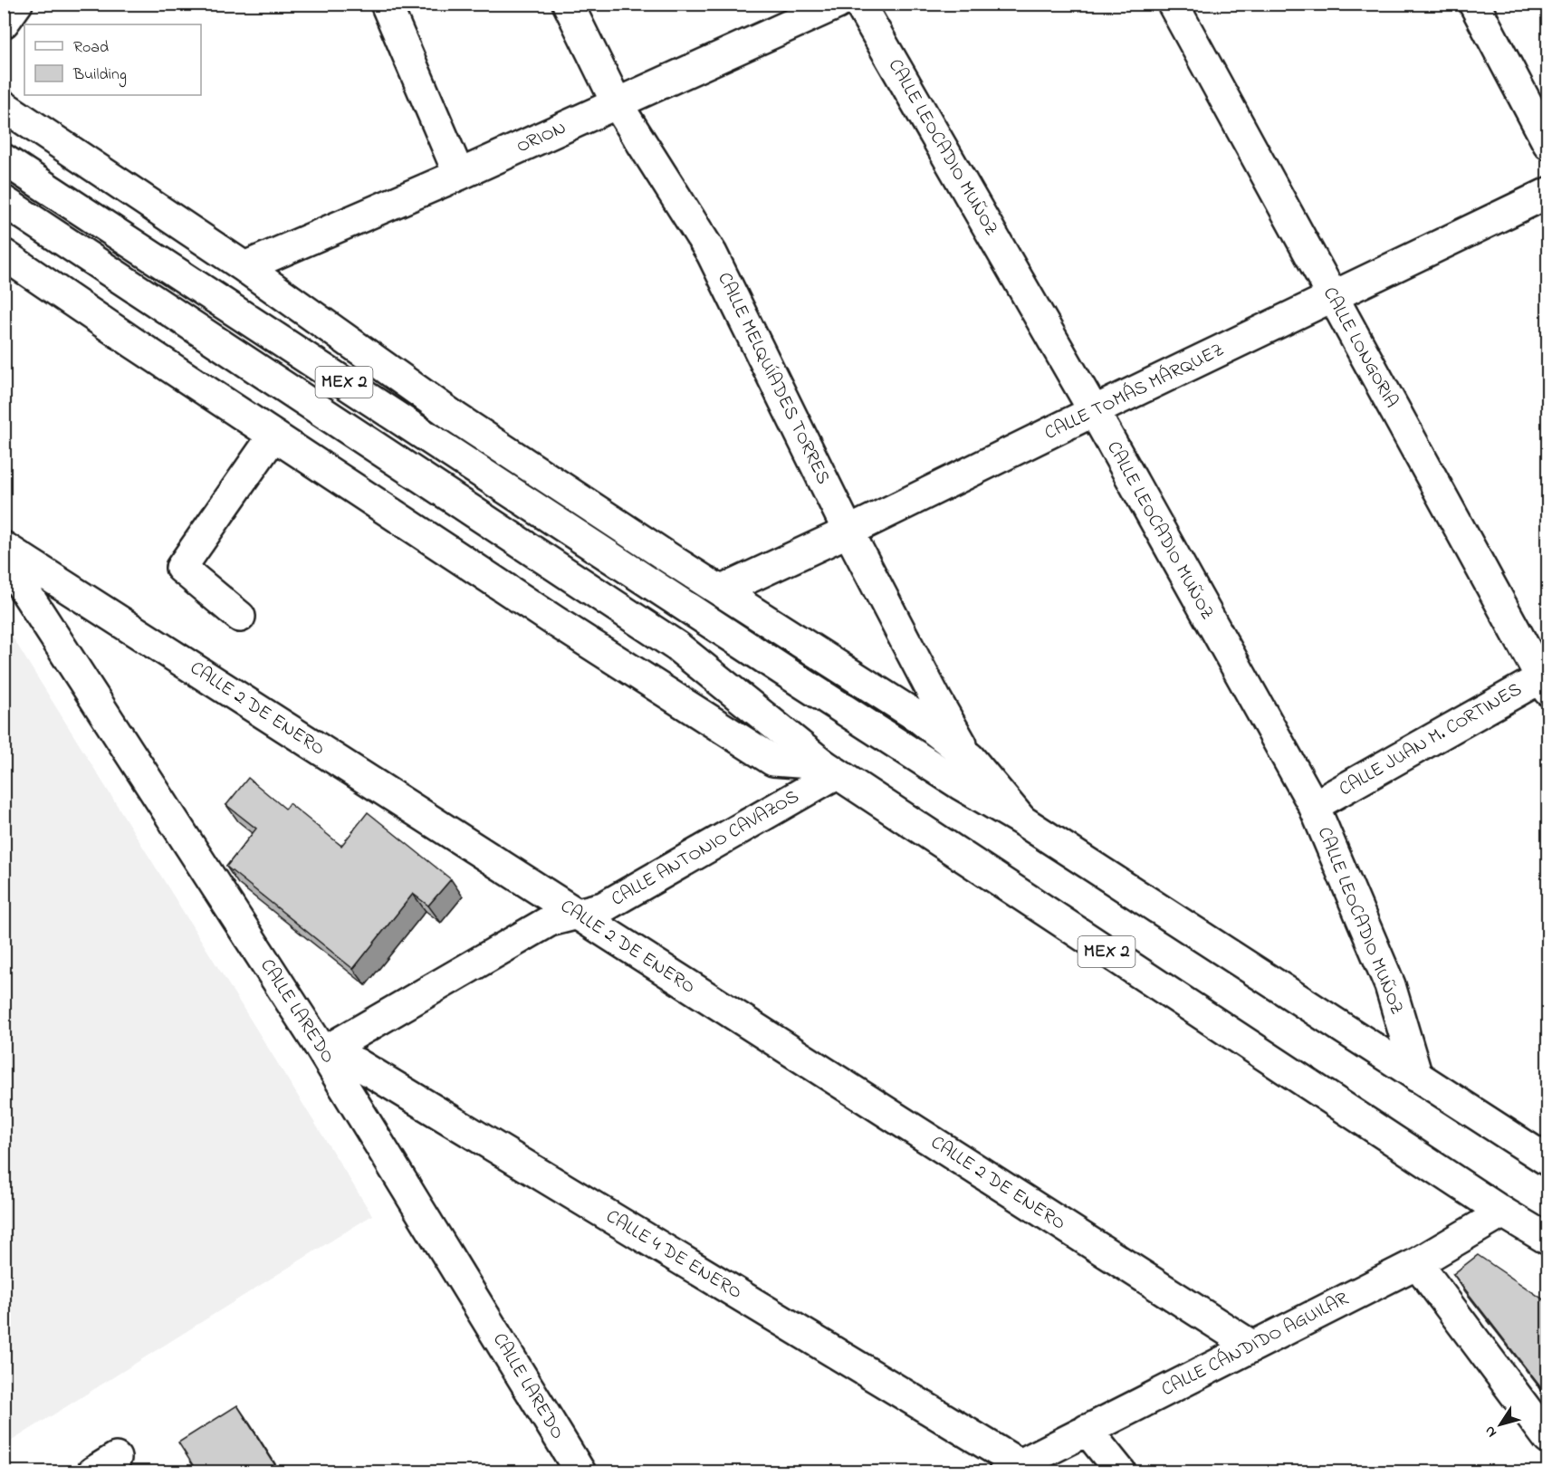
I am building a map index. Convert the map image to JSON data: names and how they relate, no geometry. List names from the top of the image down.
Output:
{
  "streets": {
    "main road": [
      "ORION",
      "CALLE LEOCADIO MUÑOZ",
      "CALLE LONGORIA",
      "CALLE MELQUÍADES TORRES",
      "MEX 2",
      "CALLE TOMÁS MÁRQUEZ",
      "CALLE 2 DE ENERO",
      "CALLE JUAN M. CORTINES",
      "CALLE ANTONIO CAVAZOS",
      "CALLE LAREDO",
      "CALLE 4 DE ENERO",
      "CALLE CÁNDIDO AGUILAR"
    ]
  },
  "crossings": [
    ["ORION", "CALLE MELQUÍADES TORRES"],
    ["CALLE LEOCADIO MUÑOZ", "MEX 2"],
    ["CALLE LEOCADIO MUÑOZ", "CALLE TOMÁS MÁRQUEZ"],
    ["CALLE LEOCADIO MUÑOZ", "CALLE JUAN M. CORTINES"],
    ["CALLE LONGORIA", "CALLE TOMÁS MÁRQUEZ"],
    ["CALLE LONGORIA", "CALLE JUAN M. CORTINES"],
    ["CALLE MELQUÍADES TORRES", "CALLE TOMÁS MÁRQUEZ"],
    ["MEX 2", "CALLE ANTONIO CAVAZOS"],
    ["MEX 2", "CALLE CÁNDIDO AGUILAR"],
    ["CALLE 2 DE ENERO", "CALLE ANTONIO CAVAZOS"],
    ["CALLE 2 DE ENERO", "CALLE CÁNDIDO AGUILAR"],
    ["CALLE ANTONIO CAVAZOS", "CALLE LAREDO"],
    ["CALLE ANTONIO CAVAZOS", "CALLE 4 DE ENERO"],
    ["CALLE LAREDO", "CALLE 4 DE ENERO"],
    ["CALLE 4 DE ENERO", "CALLE CÁNDIDO AGUILAR"]
  ],
  "legend": ["Road", "Building"],
  "north": "bottom left"
}
